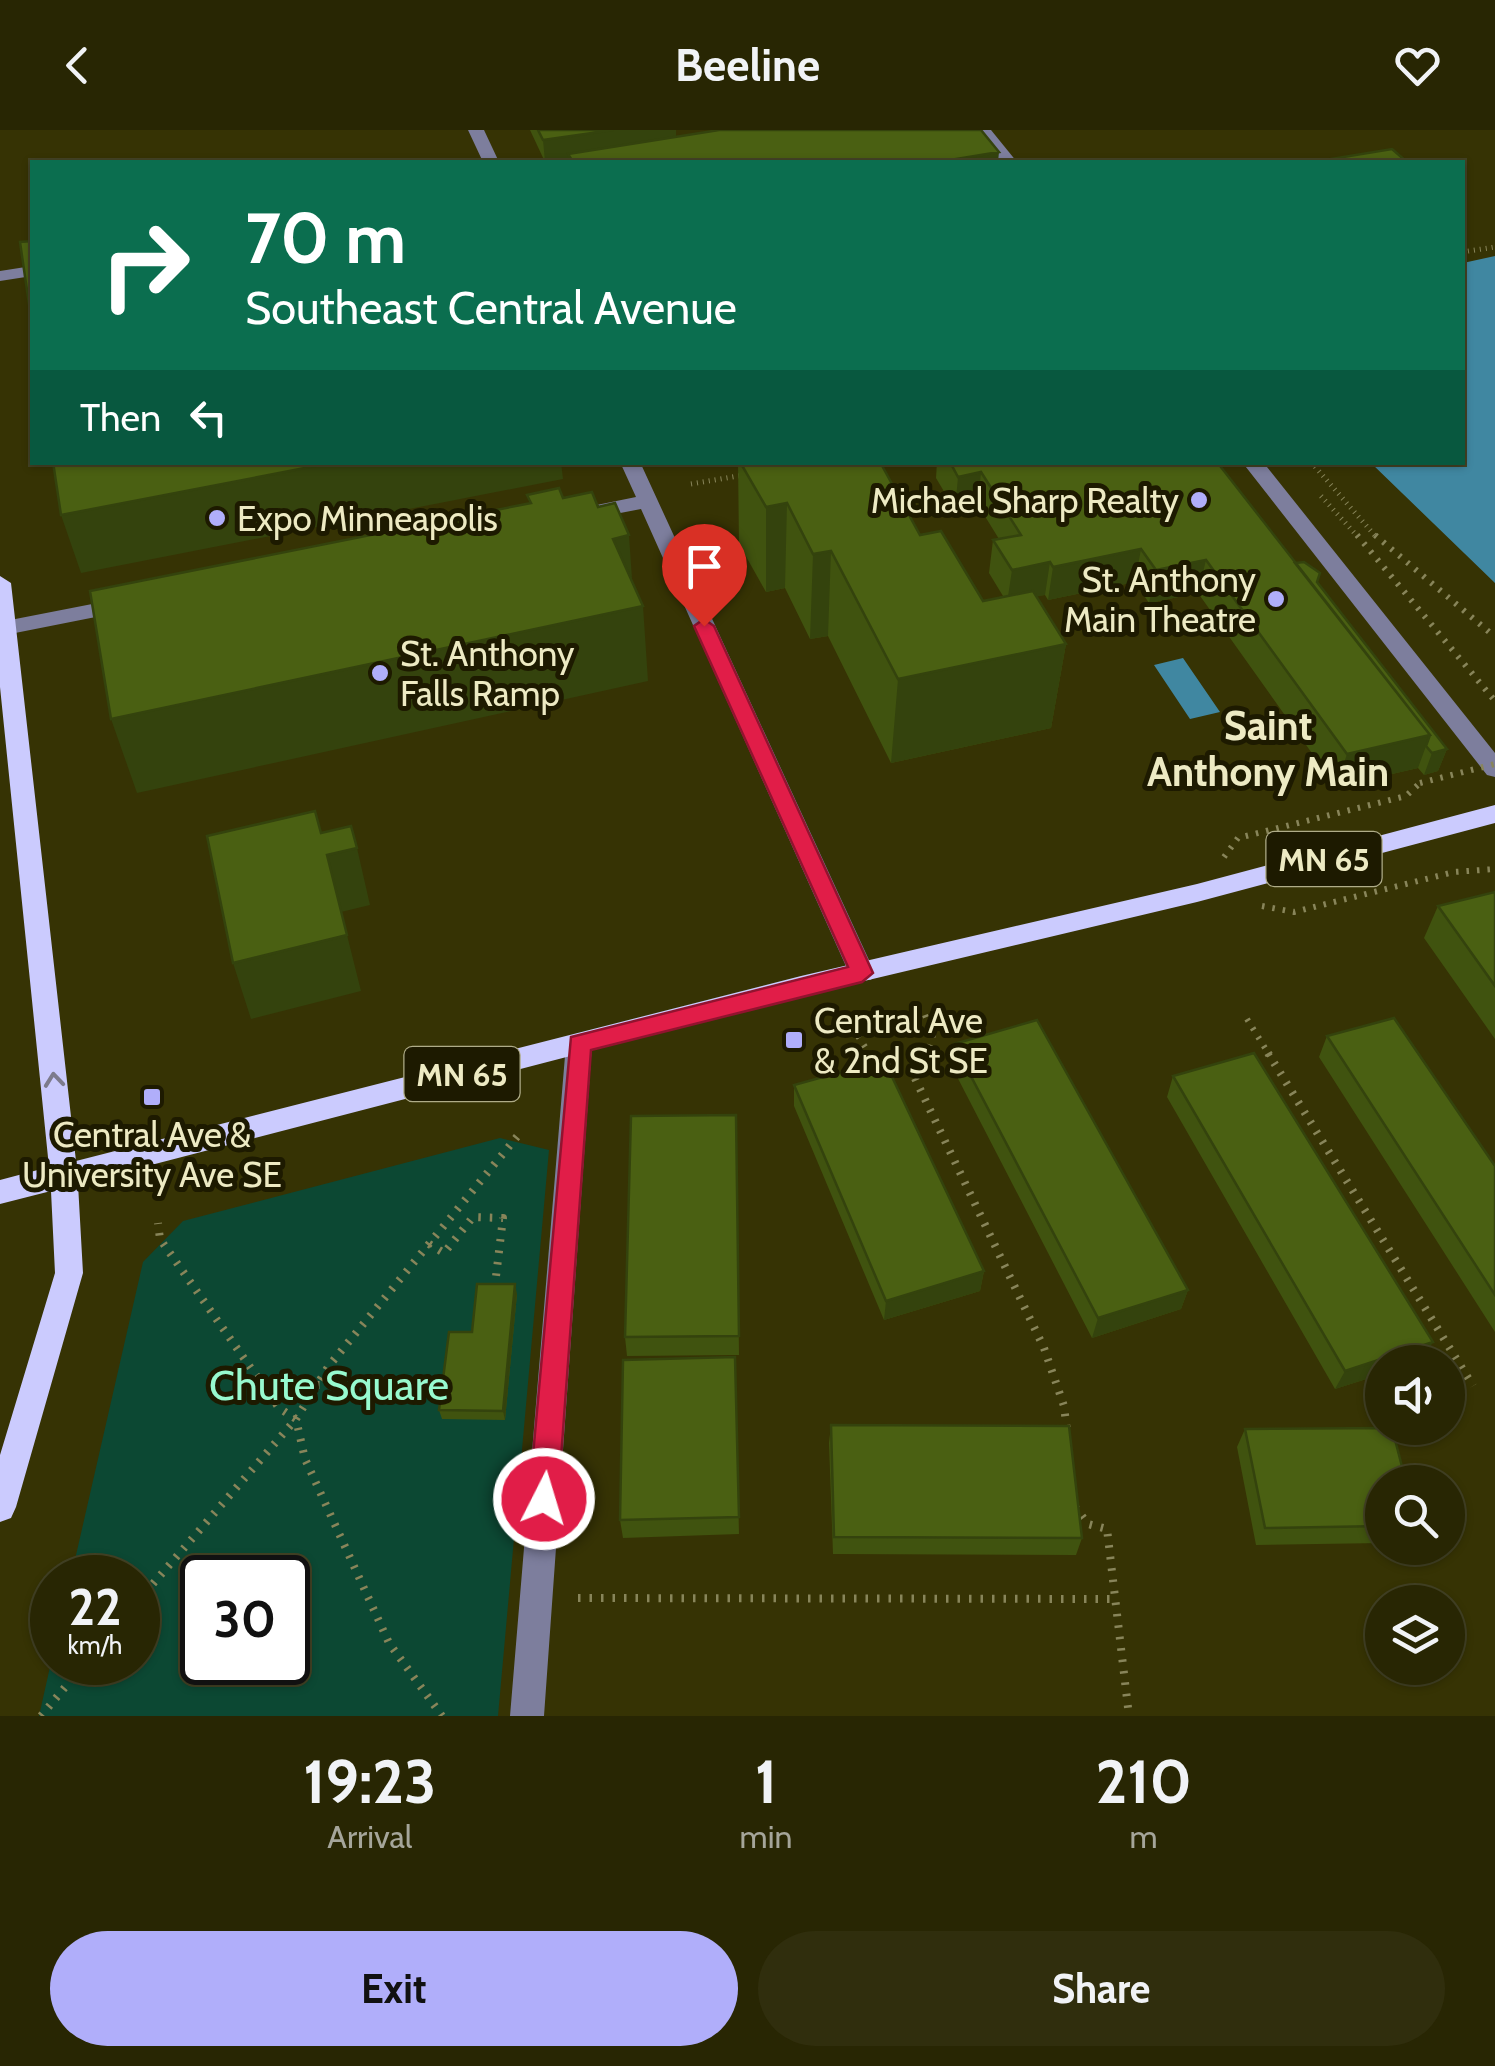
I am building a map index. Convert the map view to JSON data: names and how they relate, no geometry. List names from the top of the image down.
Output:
{
  "streets": {
    "main road": ["MN 65"]
  },
  "districts": ["Saint Anthony Main"],
  "parks": ["Chute Square"],
  "places": {
    "other": [
      "Michael Sharp Realty",
      "Expo Minneapolis",
      "St. Anthony Main Theatre",
      "St. Anthony Falls Ramp"
    ],
    "transit": ["Central Ave & 2nd St SE", "Central Ave & University Ave SE"]
  },
  "page": {
    "header": "Beeline",
    "turn": ["70 m", "Southeast Central Avenue"],
    "then": "Then",
    "speed": "22 km/h",
    "limit": "30",
    "eta": [
      "19:23",
      "Arrival",
      "1",
      "min",
      "210",
      "m"
    ],
    "buttons": ["Exit", "Share"]
  }
}
